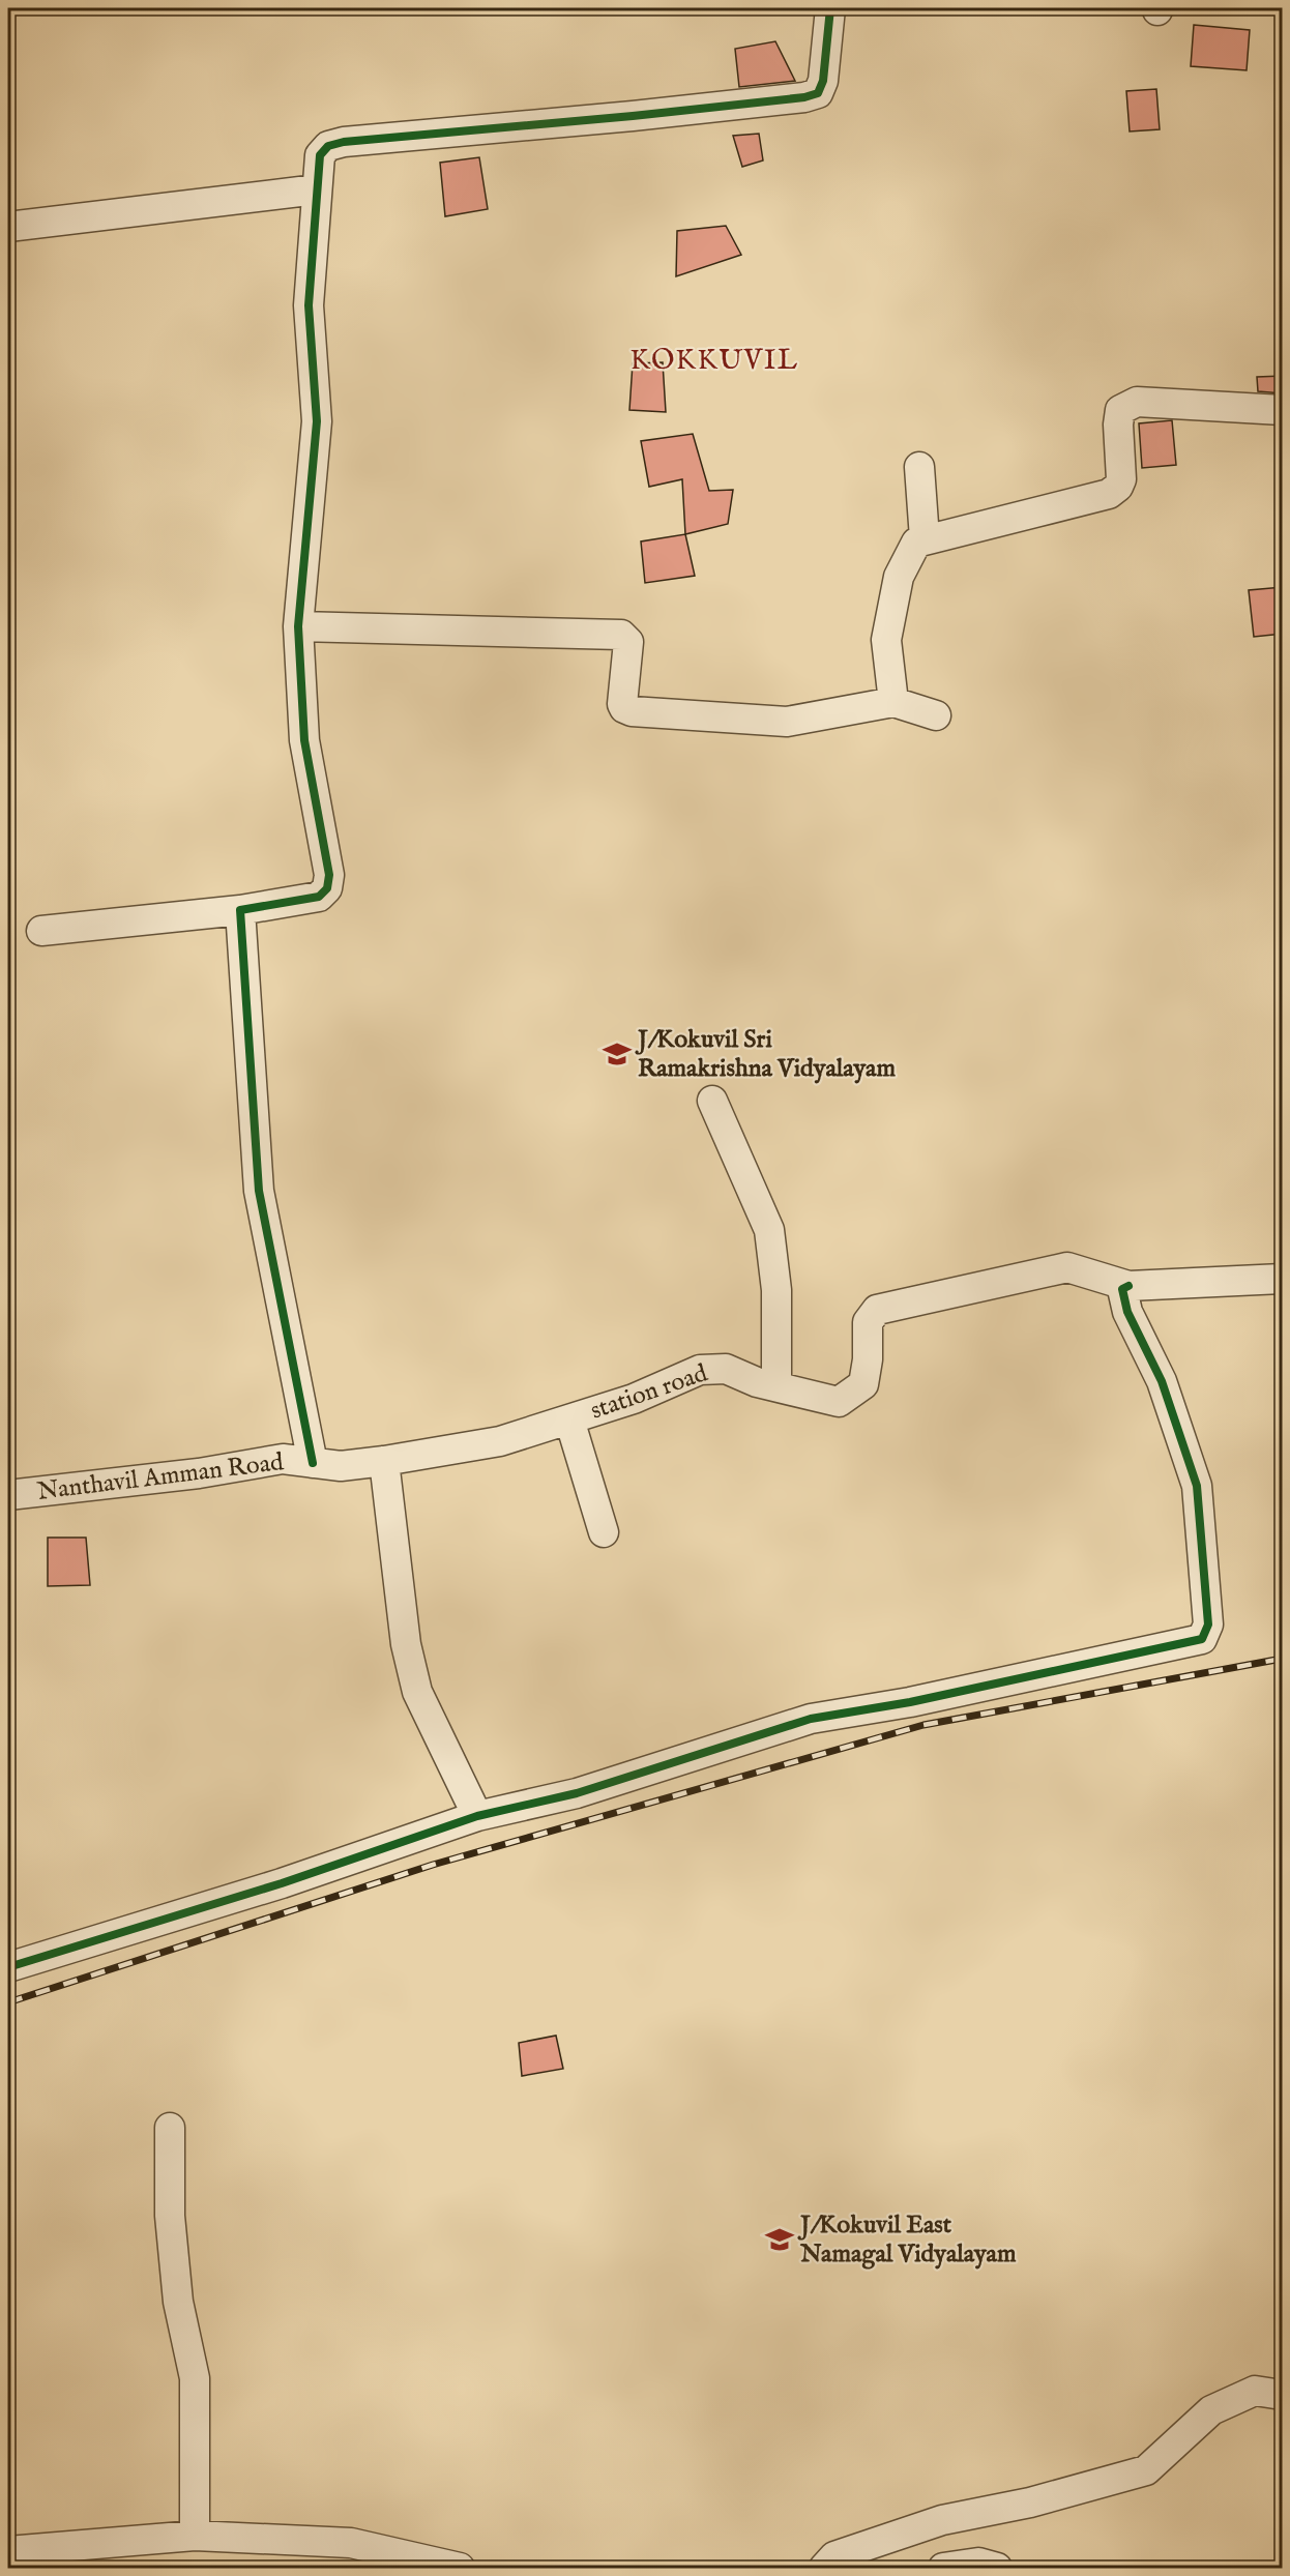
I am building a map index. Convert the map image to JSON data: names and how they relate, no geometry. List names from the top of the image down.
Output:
{
  "streets": {
    "street": ["station road", "Nanthavil Amman Road"]
  },
  "crossings": [
    ["station road", "Nanthavil Amman Road"]
  ],
  "districts": ["KOKKUVIL"],
  "places": {
    "school or university": ["J/Kokuvil Sri Ramakrishna Vidyalayam", "J/Kokuvil East Namagal Vidyalayam"]
  }
}
